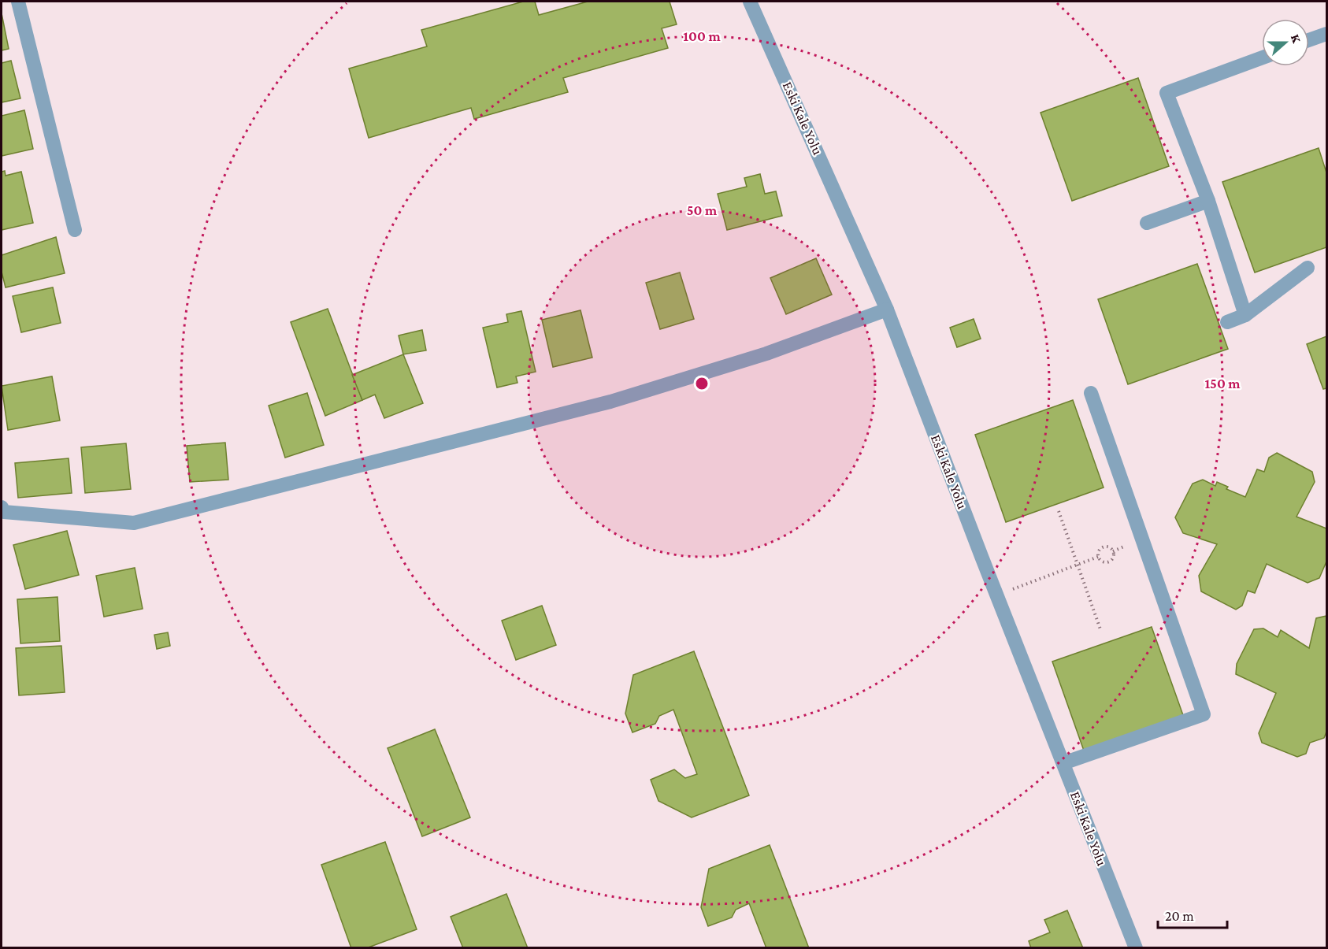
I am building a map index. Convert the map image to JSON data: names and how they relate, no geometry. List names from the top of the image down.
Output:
{
  "streets": {
    "street": ["Eski Kale Yolu"]
  },
  "scale_bar": "20 m",
  "north": "right",
  "rings": ["100 m", "50 m", "150 m"]
}
